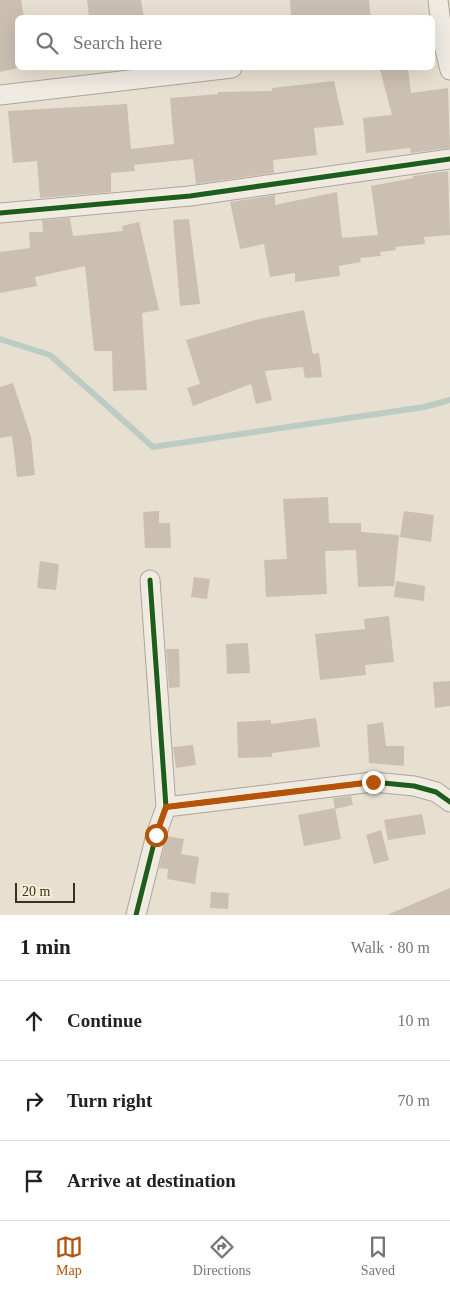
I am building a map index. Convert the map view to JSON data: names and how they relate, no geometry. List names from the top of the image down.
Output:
{
  "scale_bar": "20 m",
  "page": {
    "search": "Search here",
    "scale": "20 m",
    "heading": ["1 min", "Walk · 80 m"],
    "list": [
      ["Continue", "10 m"],
      ["Turn right", "70 m"],
      "Arrive at destination"
    ],
    "nav": ["Map", "Directions", "Saved"]
  }
}
